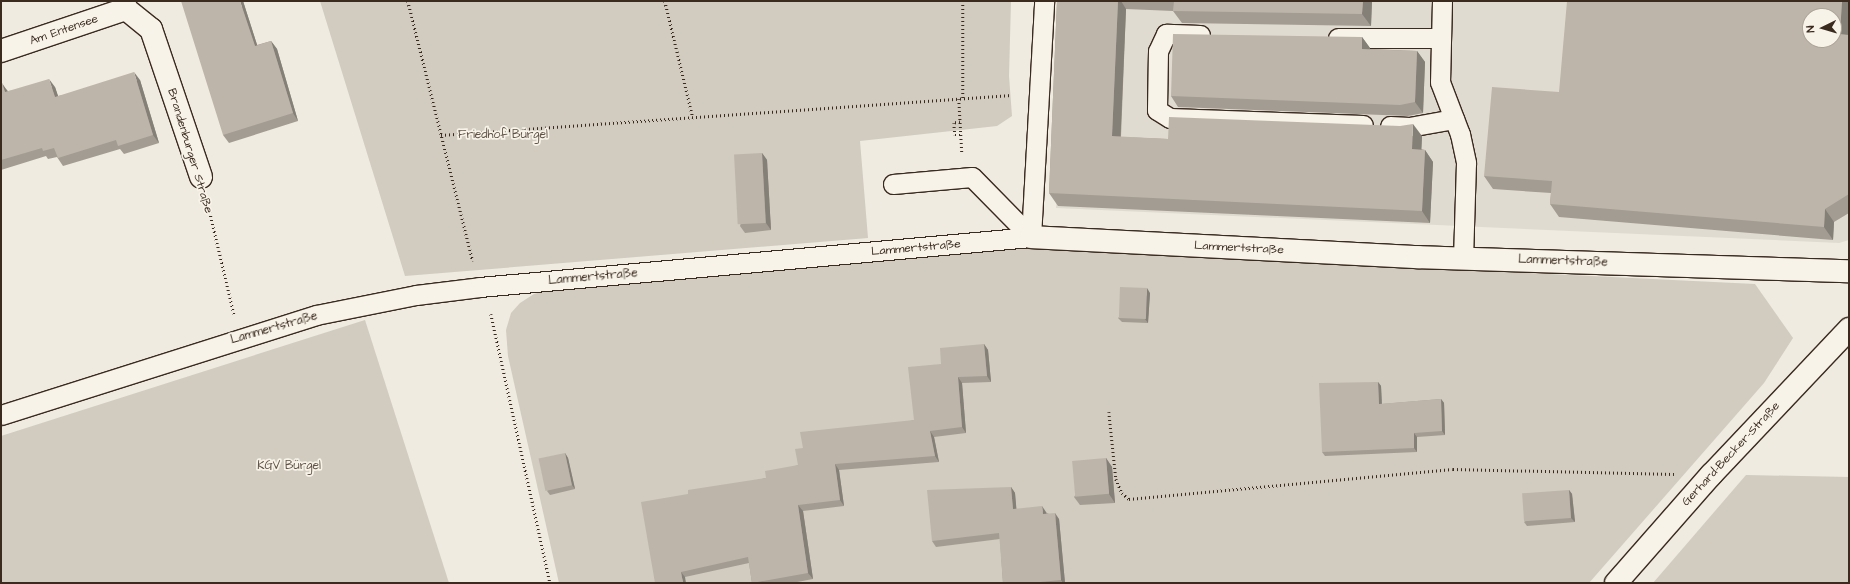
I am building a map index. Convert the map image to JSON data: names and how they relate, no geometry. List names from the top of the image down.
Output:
{
  "streets": {
    "street": [
      "Am Entensee",
      "Brandenburger Straße",
      "Lammertstraße",
      "Gerhard-Becker-Straße"
    ]
  },
  "crossings": [
    ["Am Entensee", "Brandenburger Straße"],
    ["Brandenburger Straße", "Lammertstraße"]
  ],
  "parks": ["Friedhof Bürgel", "KGV Bürgel"],
  "north": "left"
}
